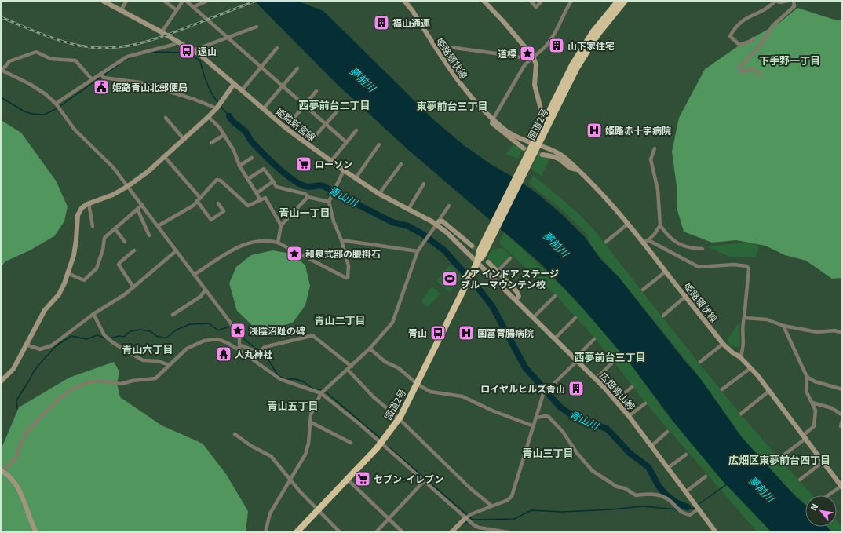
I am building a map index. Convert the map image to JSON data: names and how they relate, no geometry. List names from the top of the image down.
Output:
{
  "streets": {
    "highway": ["国道2号"],
    "main road": ["姫路環状線", "姫路新宮線", "広畑青山線"]
  },
  "crossings": [
    ["姫路環状線", "国道2号"],
    ["姫路新宮線", "国道2号"],
    ["姫路新宮線", "広畑青山線"],
    ["国道2号", "広畑青山線"]
  ],
  "districts": [
    "下手野一丁目",
    "西夢前台二丁目",
    "東夢前台三丁目",
    "青山一丁目",
    "青山二丁目",
    "青山六丁目",
    "西夢前台三丁目",
    "青山五丁目",
    "青山三丁目",
    "広畑区東夢前台四丁目"
  ],
  "water": ["夢前川", "青山川"],
  "places": {
    "building": ["福山通運", "山下家住宅", "ロイヤルヒルズ青山"],
    "bus stop": ["遠山", "青山"],
    "place": ["道標", "和泉式部の腰掛石", "浅陰沼趾の碑"],
    "public building": ["姫路青山北郵便局"],
    "hospital": ["姫路赤十字病院", "国富胃腸病院"],
    "supermarket": ["ローソン", "セブン-イレブン"],
    "sports": ["ノア インドア ステージ ブルーマウンテン校"],
    "temple": ["人丸神社"]
  },
  "north": "top left"
}
